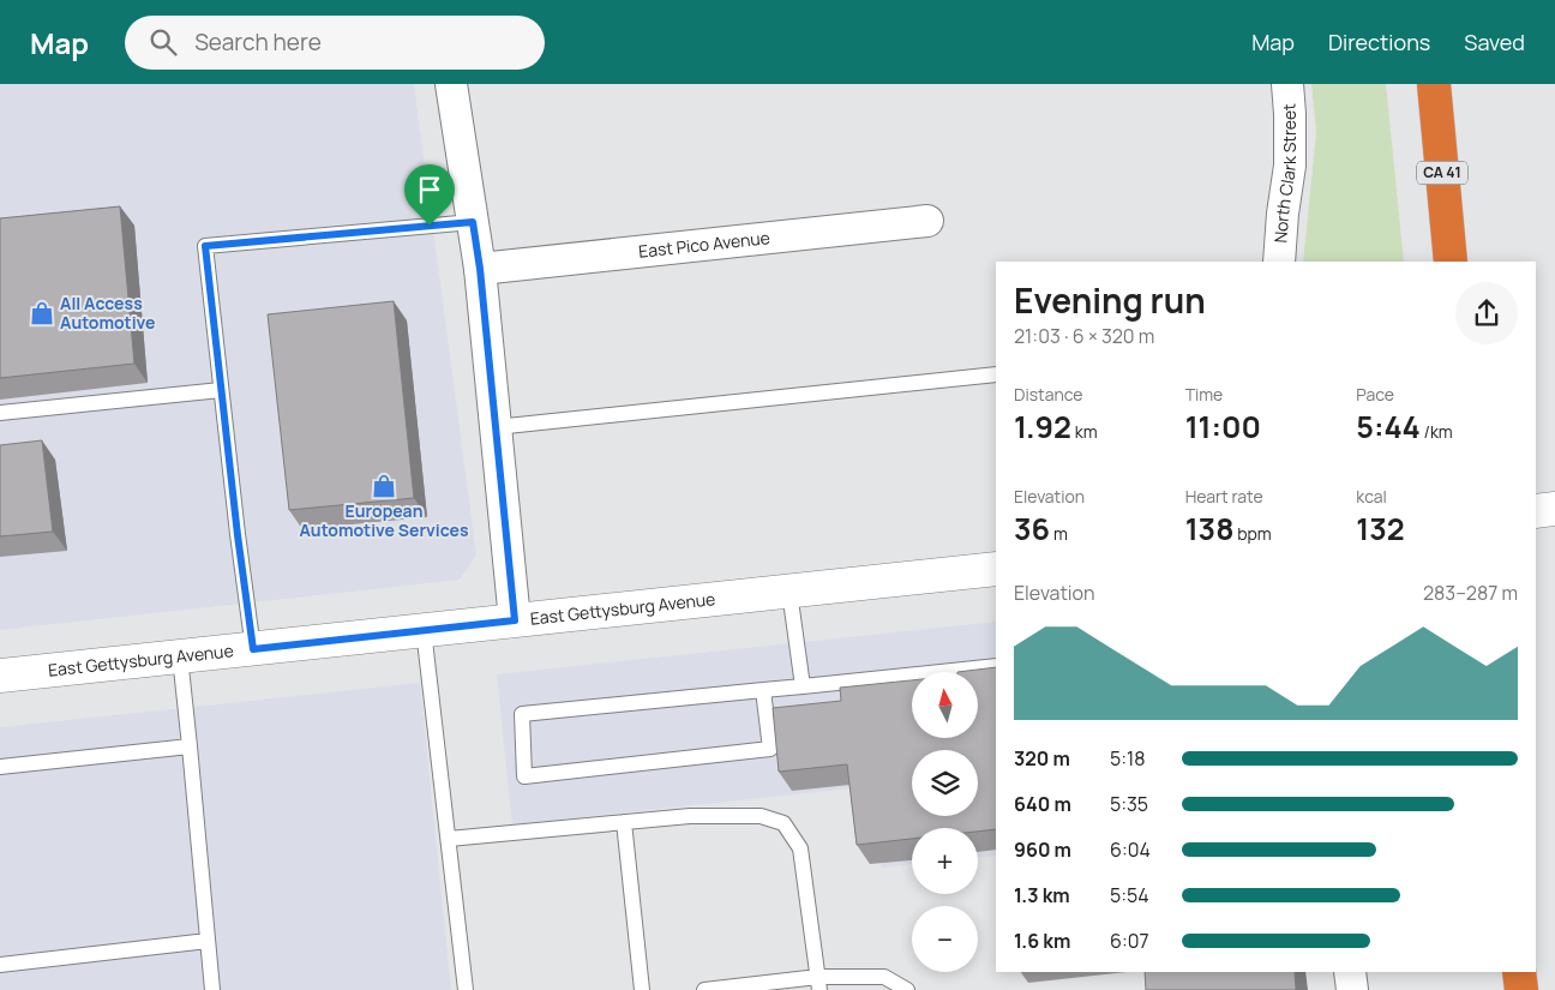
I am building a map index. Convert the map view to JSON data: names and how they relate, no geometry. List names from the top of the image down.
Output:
{
  "streets": {
    "highway": ["CA 41"],
    "street": ["North Clark Street", "East Pico Avenue", "East Gettysburg Avenue"]
  },
  "places": {
    "shop": ["All Access Automotive", "European Automotive Services"]
  },
  "north": "top",
  "page": {
    "header": "Map",
    "search": "Search here",
    "nav": ["Map", "Directions", "Saved"],
    "heading": ["Evening run", "21:03 · 6 × 320 m"],
    "stats": [
      ["Distance", "1.92 km"],
      ["Time", "11:00"],
      ["Pace", "5:44 /km"],
      ["Elevation", "36 m"],
      ["Heart rate", "138 bpm"],
      ["kcal", "132"]
    ],
    "chart": ["Elevation", "283–287 m"],
    "map_buttons": ["+", "−"],
    "list": [
      {
        "name": "320 m",
        "note": "5:18"
      },
      {
        "name": "640 m",
        "note": "5:35"
      },
      {
        "name": "960 m",
        "note": "6:04"
      },
      {
        "name": "1.3 km",
        "note": "5:54"
      },
      {
        "name": "1.6 km",
        "note": "6:07"
      }
    ]
  }
}
